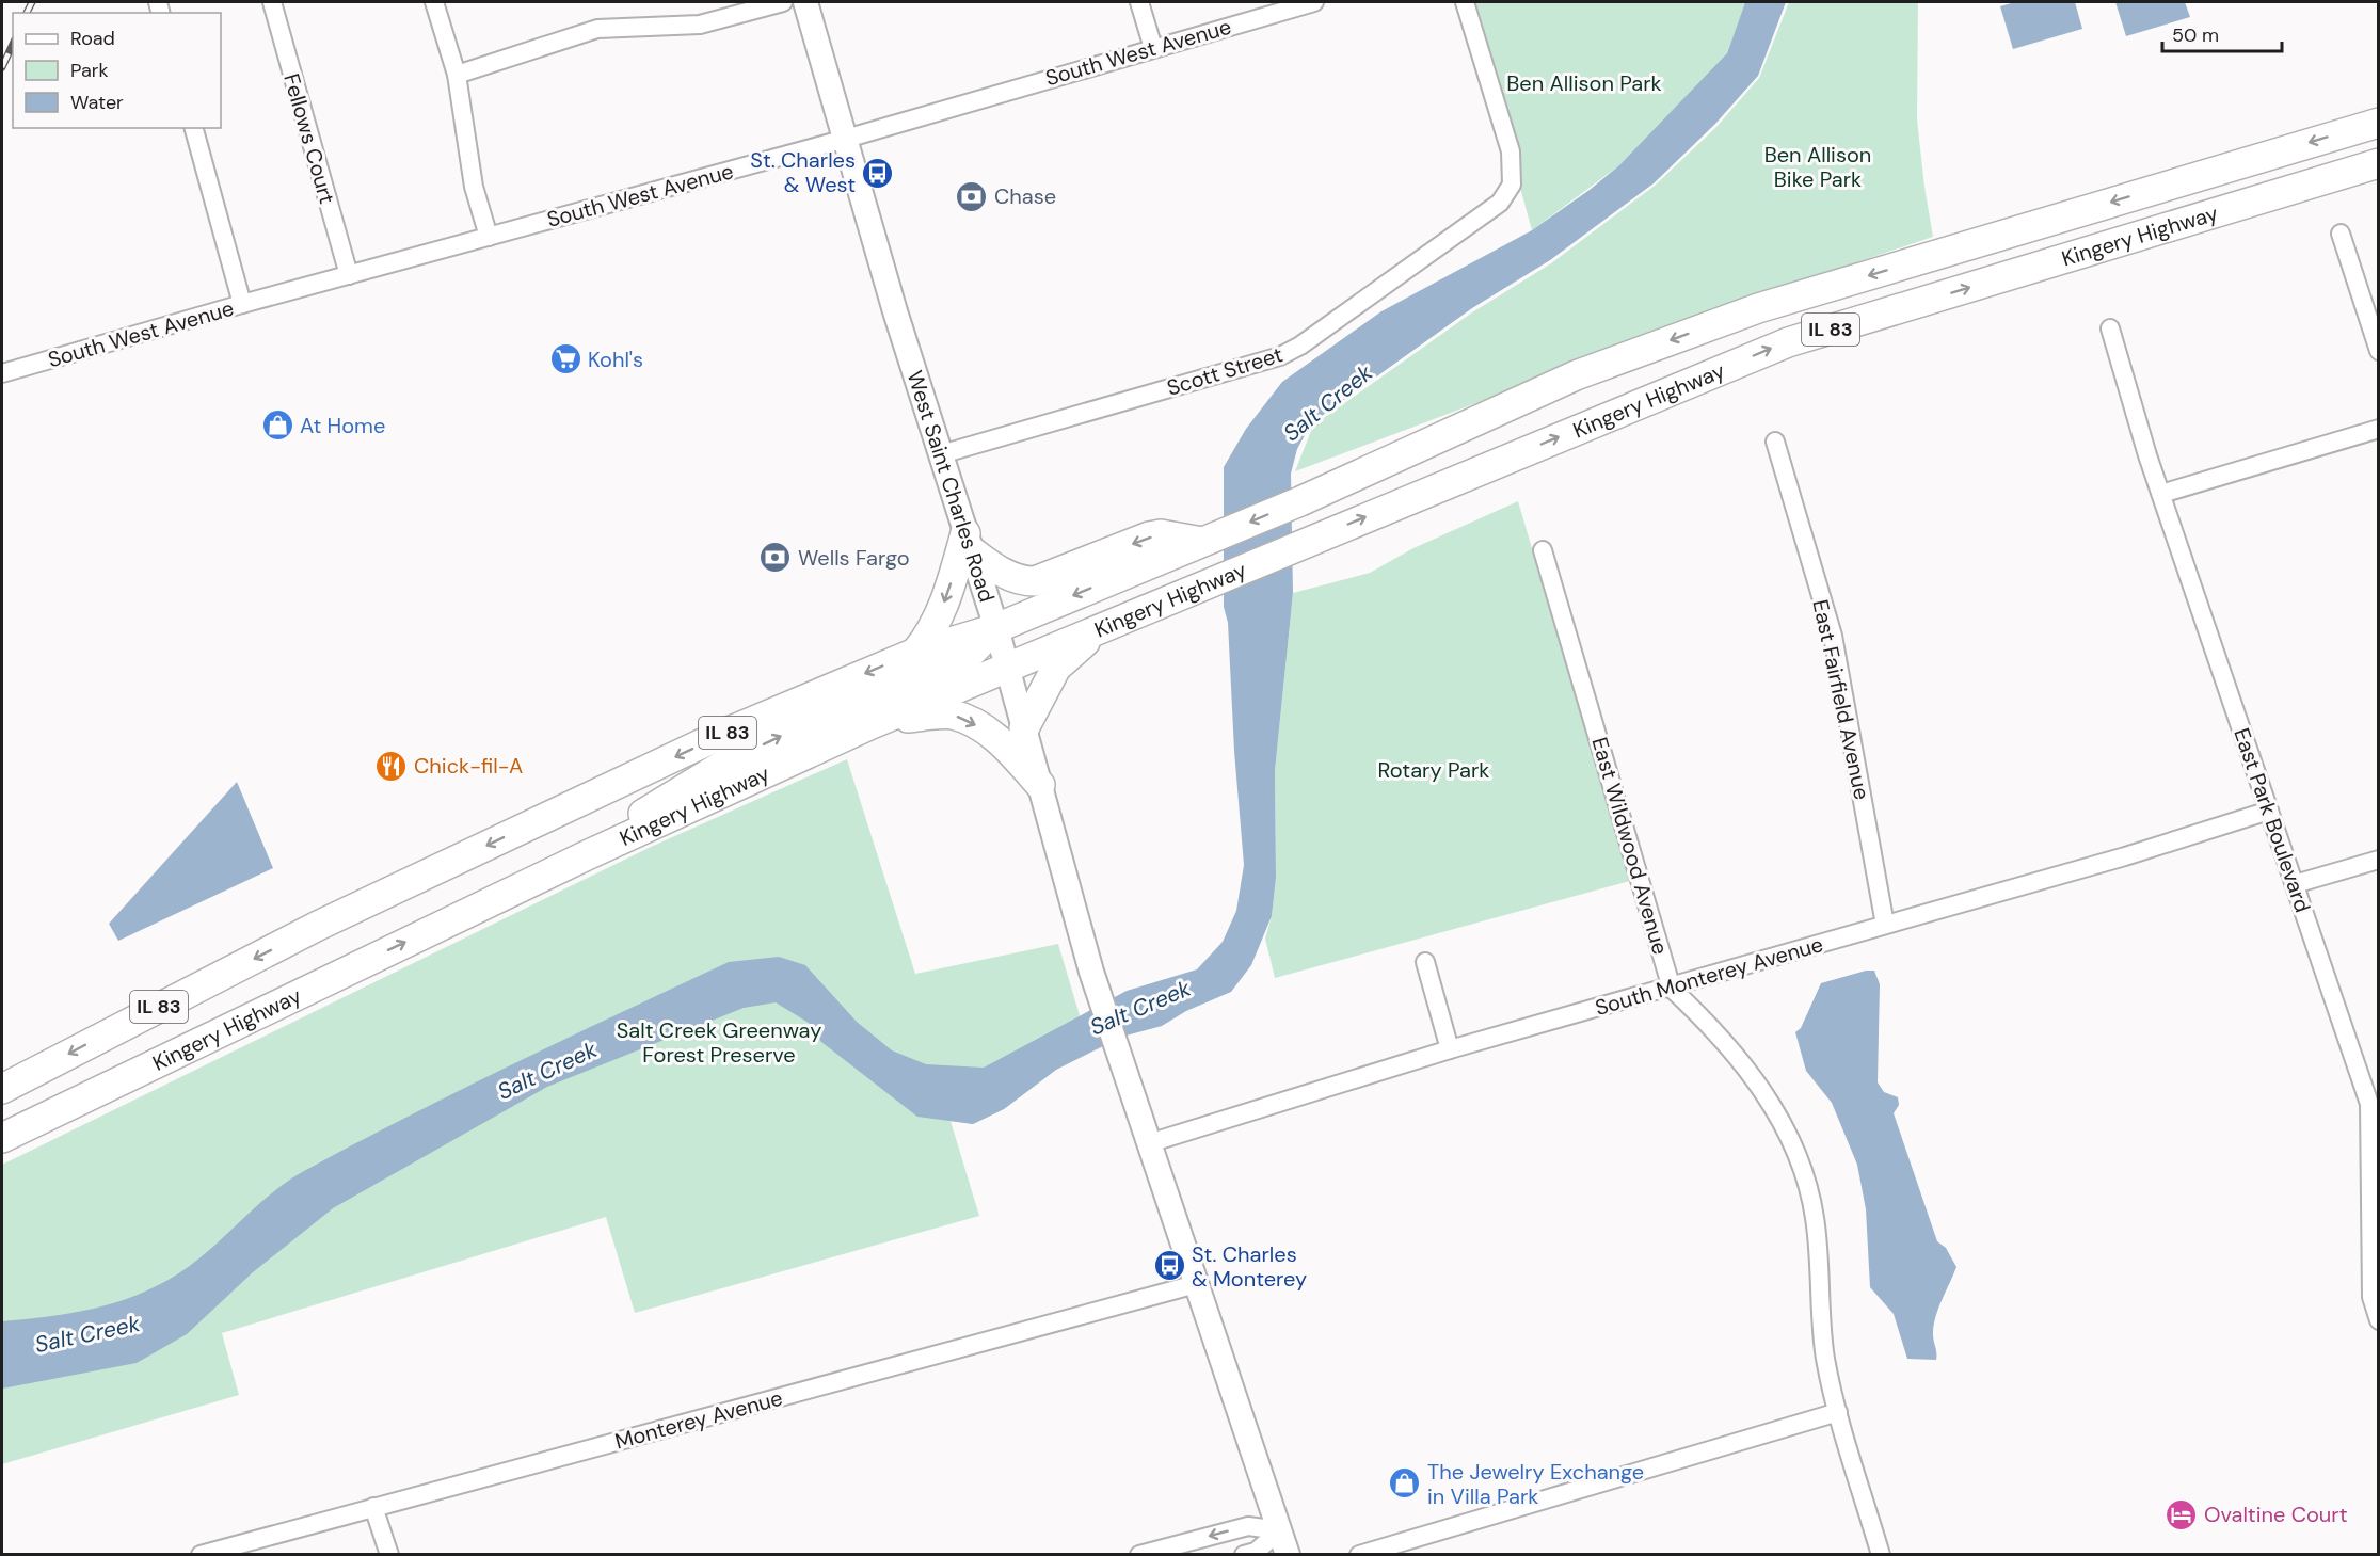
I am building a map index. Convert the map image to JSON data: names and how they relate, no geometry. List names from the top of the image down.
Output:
{
  "streets": {
    "highway": ["Kingery Highway", "IL 83"],
    "main road": ["West Saint Charles Road"],
    "street": [
      "South West Avenue",
      "Fellows Court",
      "Scott Street",
      "East Fairfield Avenue",
      "East Park Boulevard",
      "East Wildwood Avenue",
      "South Monterey Avenue",
      "Monterey Avenue"
    ]
  },
  "crossings": [
    ["South West Avenue", "Fellows Court"],
    ["South West Avenue", "West Saint Charles Road"],
    ["Kingery Highway", "West Saint Charles Road"],
    ["Scott Street", "West Saint Charles Road"],
    ["West Saint Charles Road", "South Monterey Avenue"],
    ["West Saint Charles Road", "Monterey Avenue"],
    ["East Fairfield Avenue", "South Monterey Avenue"],
    ["East Park Boulevard", "South Monterey Avenue"],
    ["East Wildwood Avenue", "South Monterey Avenue"]
  ],
  "water": ["Salt Creek"],
  "parks": [
    "Ben Allison Park",
    "Ben Allison Bike Park",
    "Rotary Park",
    "Salt Creek Greenway Forest Preserve"
  ],
  "places": {
    "bus stop": ["St. Charles & West", "St. Charles & Monterey"],
    "bank": ["Chase", "Wells Fargo"],
    "supermarket": ["Kohl's"],
    "shop": ["At Home", "The Jewelry Exchange in Villa Park"],
    "restaurant": ["Chick-fil-A"],
    "hotel": ["Ovaltine Court"]
  },
  "legend": ["Road", "Park", "Water"],
  "scale_bar": "50 m"
}
